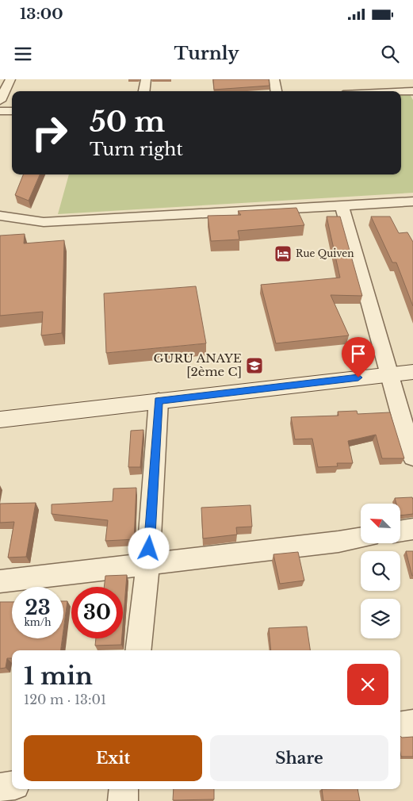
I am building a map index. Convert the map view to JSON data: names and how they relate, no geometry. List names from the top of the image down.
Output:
{
  "places": {
    "hotel": ["Rue Quiven"],
    "school or university": ["GURU ANAYE [2ème C]"]
  },
  "north": "top left",
  "page": {
    "status": "13:00",
    "header": "Turnly",
    "turn": ["50 m", "Turn right"],
    "speed": "23 km/h",
    "limit": "30",
    "heading": ["1 min", "120 m · 13:01"],
    "buttons": ["Exit", "Share"]
  }
}
